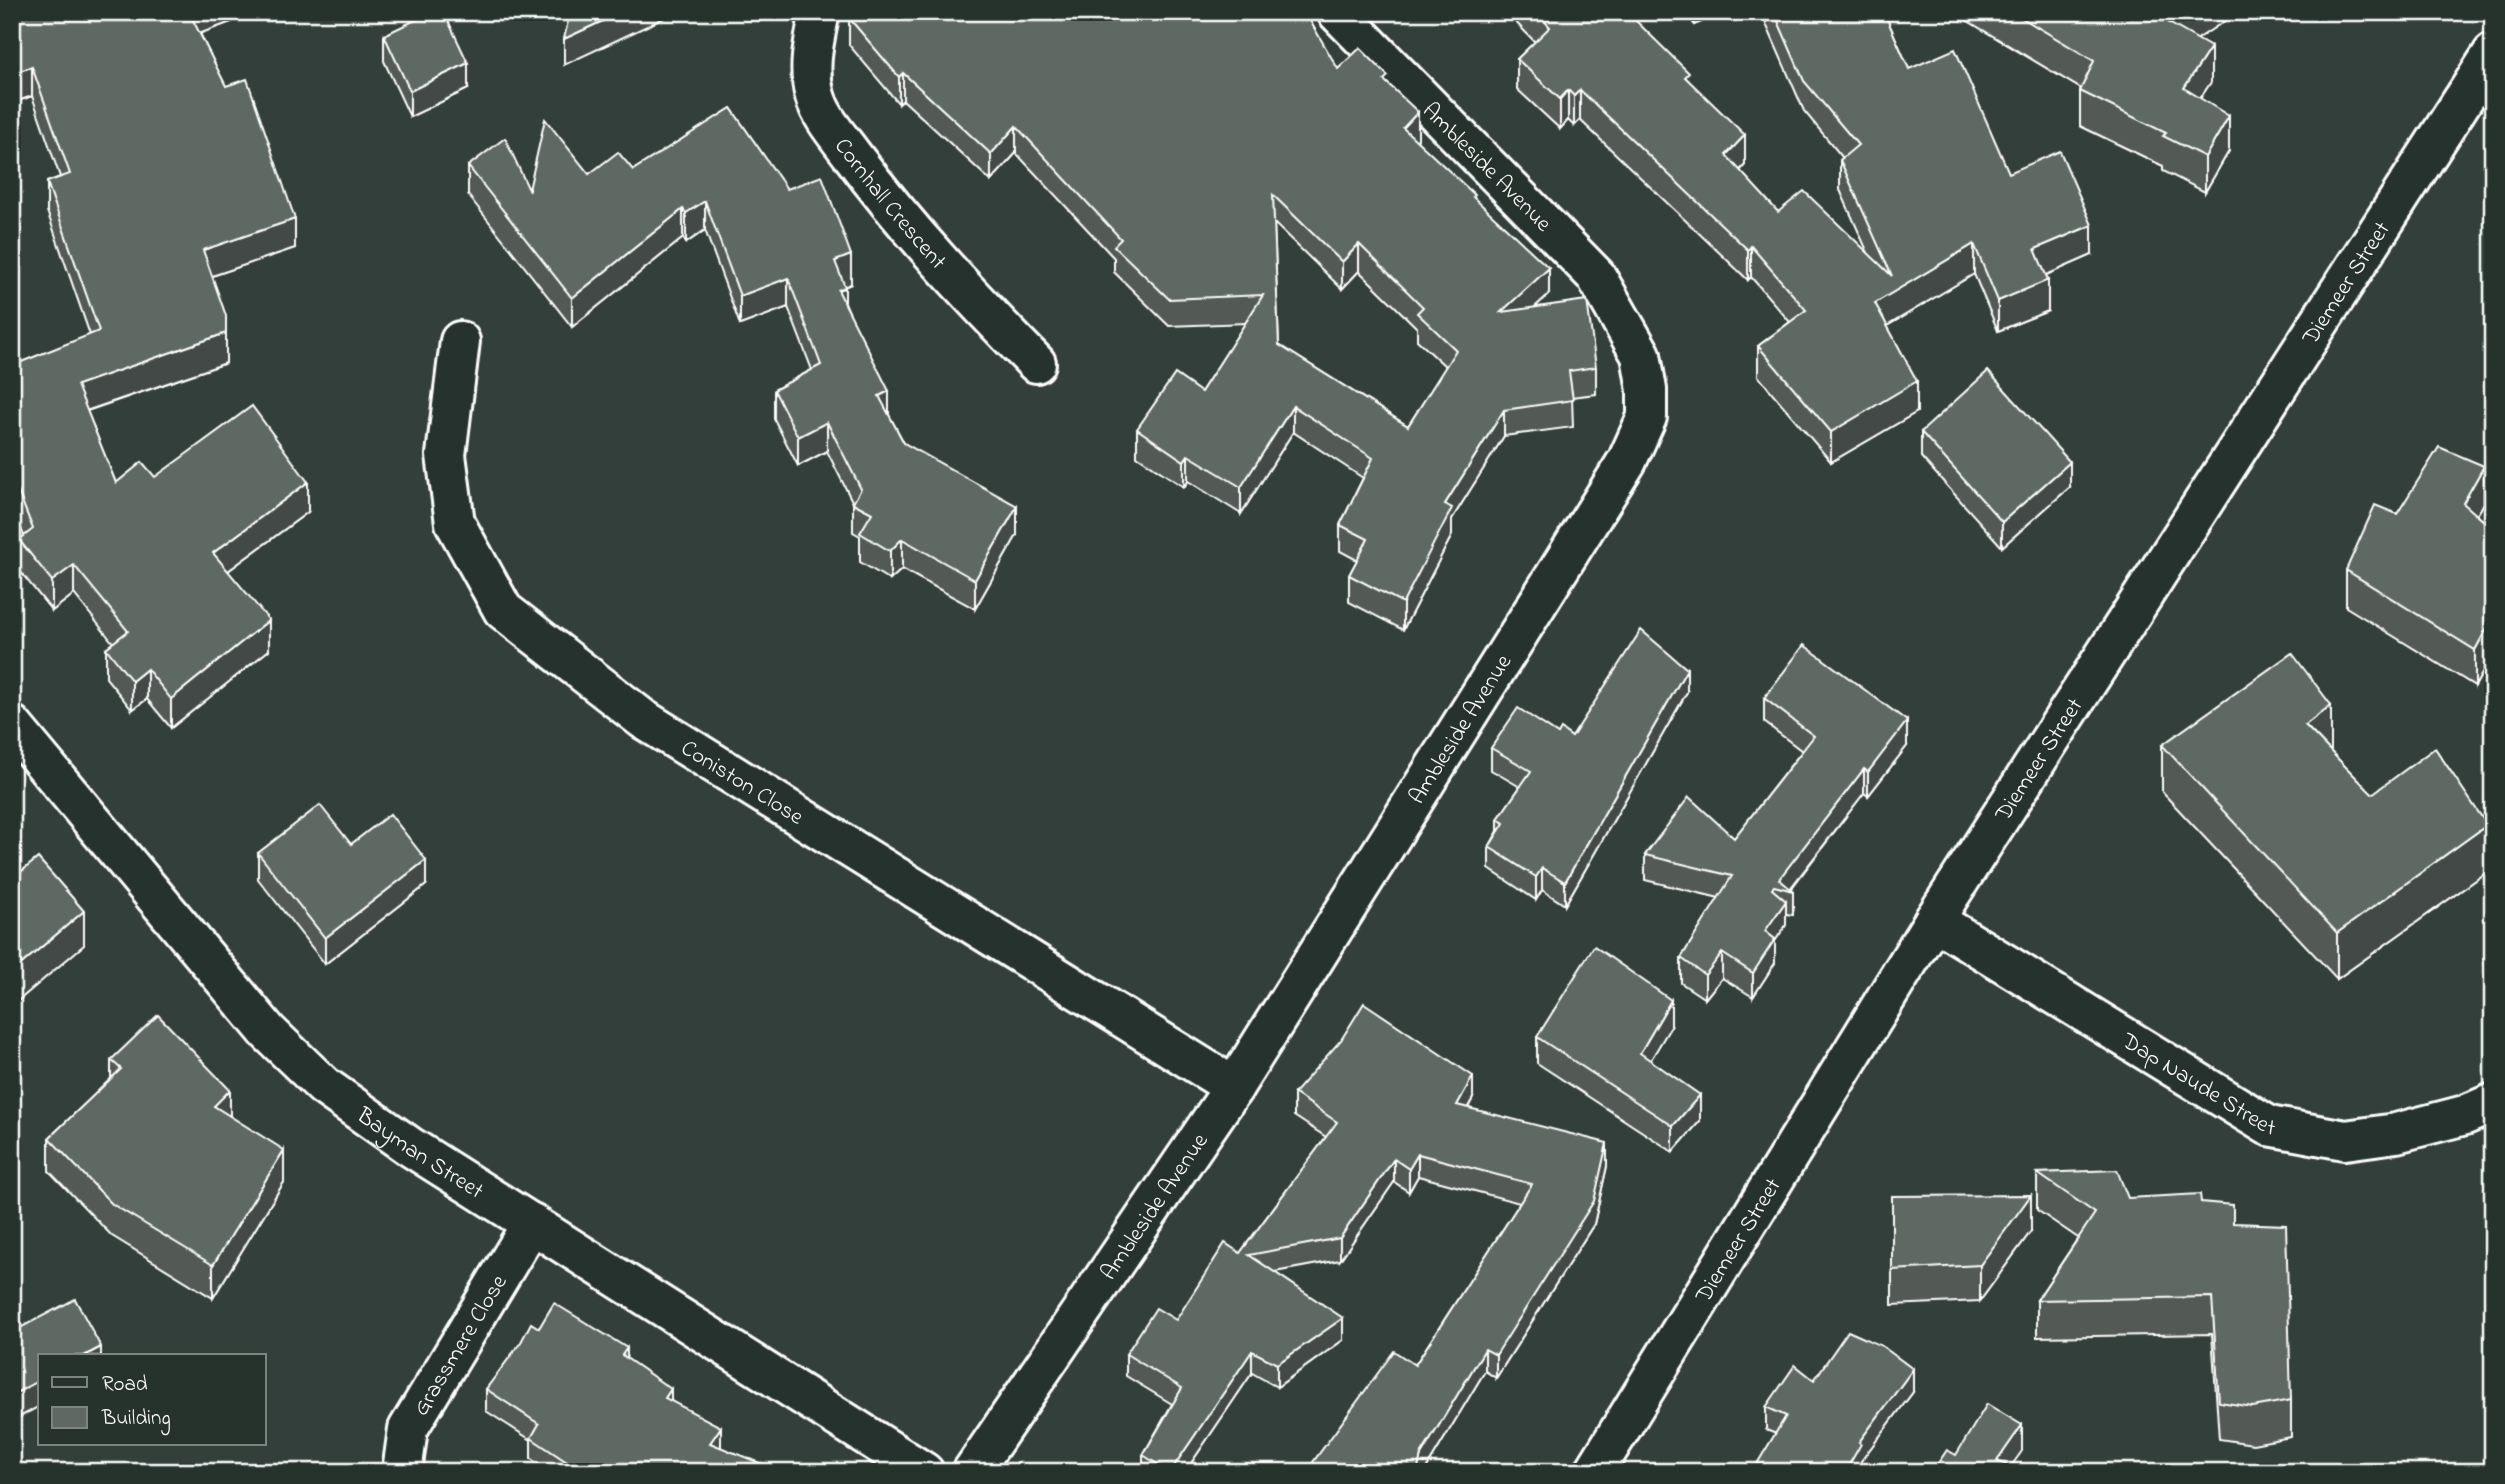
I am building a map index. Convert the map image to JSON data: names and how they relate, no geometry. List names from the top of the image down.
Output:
{
  "streets": {
    "street": [
      "Ambleside Avenue",
      "Cornhall Crescent",
      "Diemeer Street",
      "Coniston Close",
      "Dap Naude Street",
      "Bayman Street",
      "Grassmere Close"
    ]
  },
  "crossings": [
    ["Ambleside Avenue", "Coniston Close"],
    ["Diemeer Street", "Dap Naude Street"],
    ["Bayman Street", "Grassmere Close"]
  ],
  "legend": ["Road", "Building"]
}
